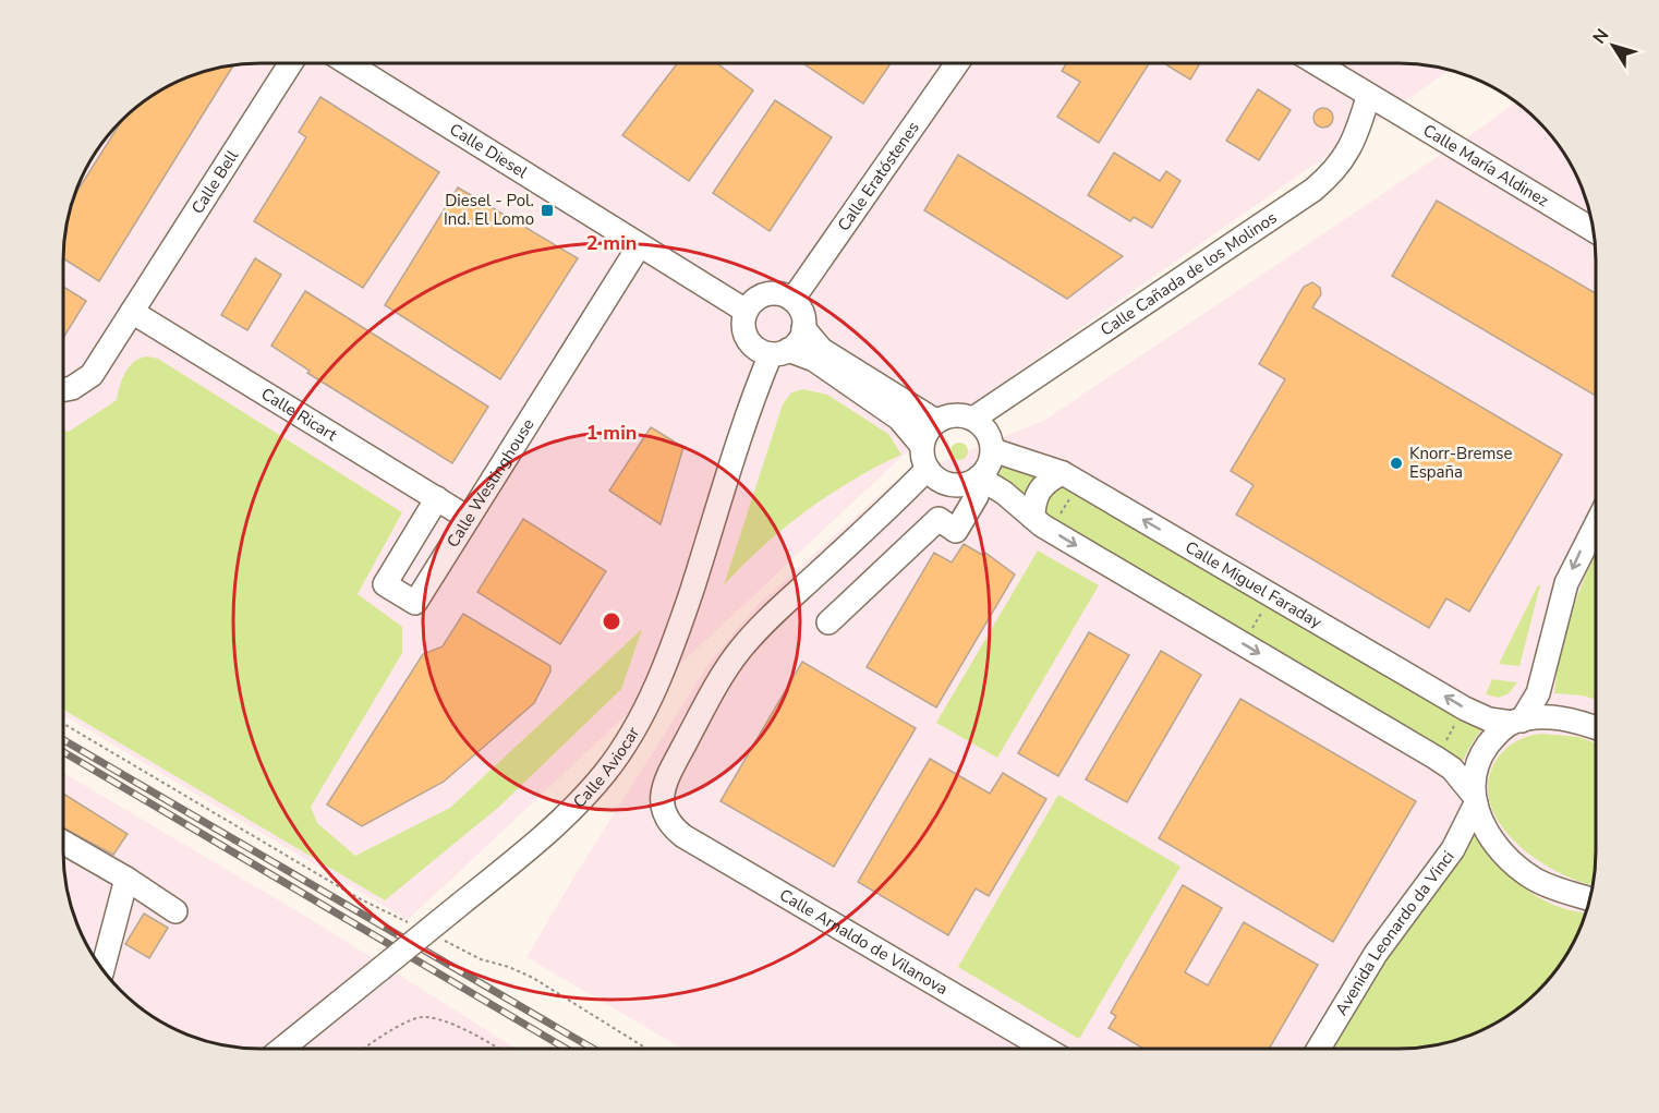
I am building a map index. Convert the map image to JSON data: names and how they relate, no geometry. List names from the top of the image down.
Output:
{
  "streets": {
    "street": [
      "Calle Diesel",
      "Calle María Aldinez",
      "Calle Eratóstenes",
      "Calle Bell",
      "Calle Cañada de los Molinos",
      "Calle Ricart",
      "Calle Westinghouse",
      "Calle Miguel Faraday",
      "Calle Aviocar",
      "Avenida Leonardo da Vinci",
      "Calle Arnaldo de Vilanova"
    ]
  },
  "crossings": [
    ["Calle Diesel", "Calle Eratóstenes"],
    ["Calle Diesel", "Calle Westinghouse"],
    ["Calle Diesel", "Calle Aviocar"],
    ["Calle María Aldinez", "Calle Cañada de los Molinos"],
    ["Calle Eratóstenes", "Calle Aviocar"],
    ["Calle Bell", "Calle Ricart"],
    ["Calle Cañada de los Molinos", "Calle Miguel Faraday"],
    ["Calle Cañada de los Molinos", "Calle Arnaldo de Vilanova"],
    ["Calle Ricart", "Calle Westinghouse"],
    ["Calle Miguel Faraday", "Avenida Leonardo da Vinci"],
    ["Calle Miguel Faraday", "Calle Arnaldo de Vilanova"]
  ],
  "places": {
    "transit": ["Diesel - Pol. Ind. El Lomo"],
    "other": ["Knorr-Bremse España"]
  },
  "north": "top left",
  "rings": ["2 min", "1 min"]
}
